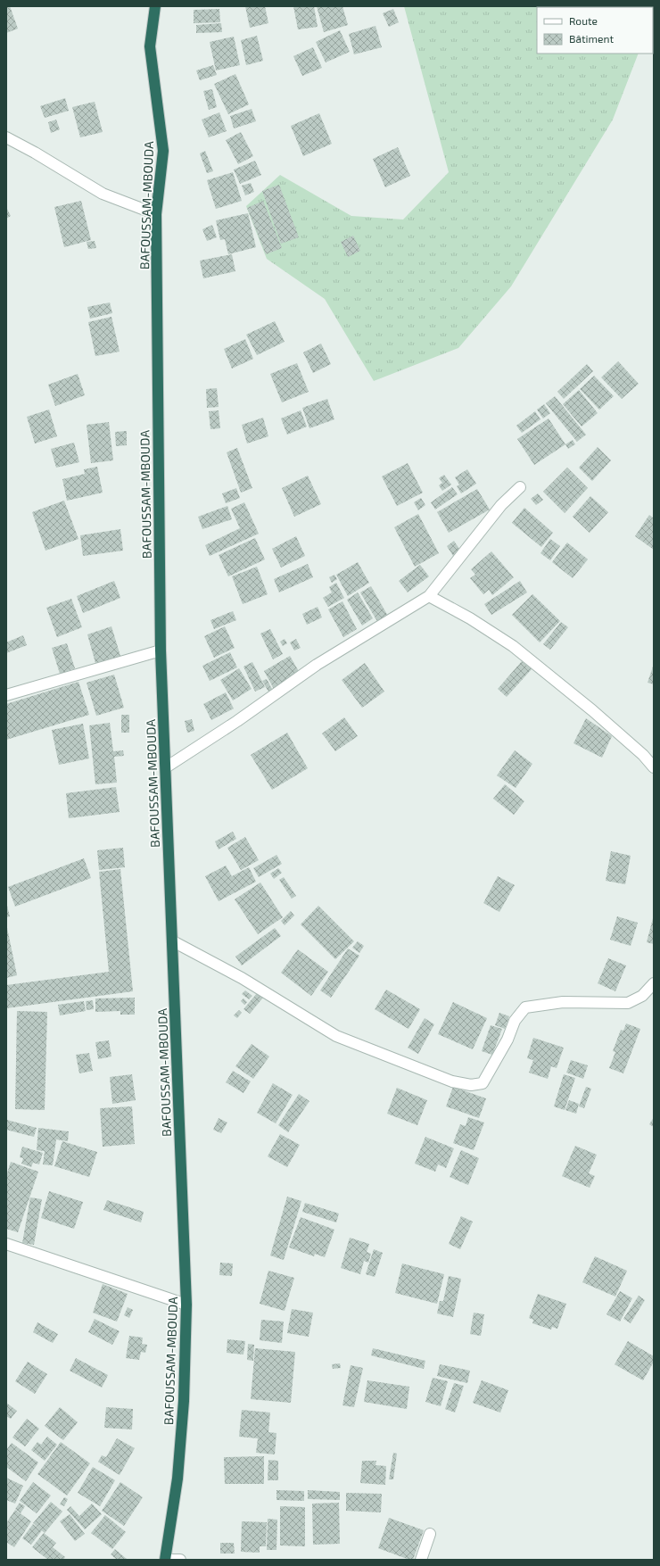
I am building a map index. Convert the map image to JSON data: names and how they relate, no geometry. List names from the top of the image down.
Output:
{
  "streets": {
    "highway": ["BAFOUSSAM-MBOUDA"]
  },
  "legend": ["Route", "Bâtiment"]
}
